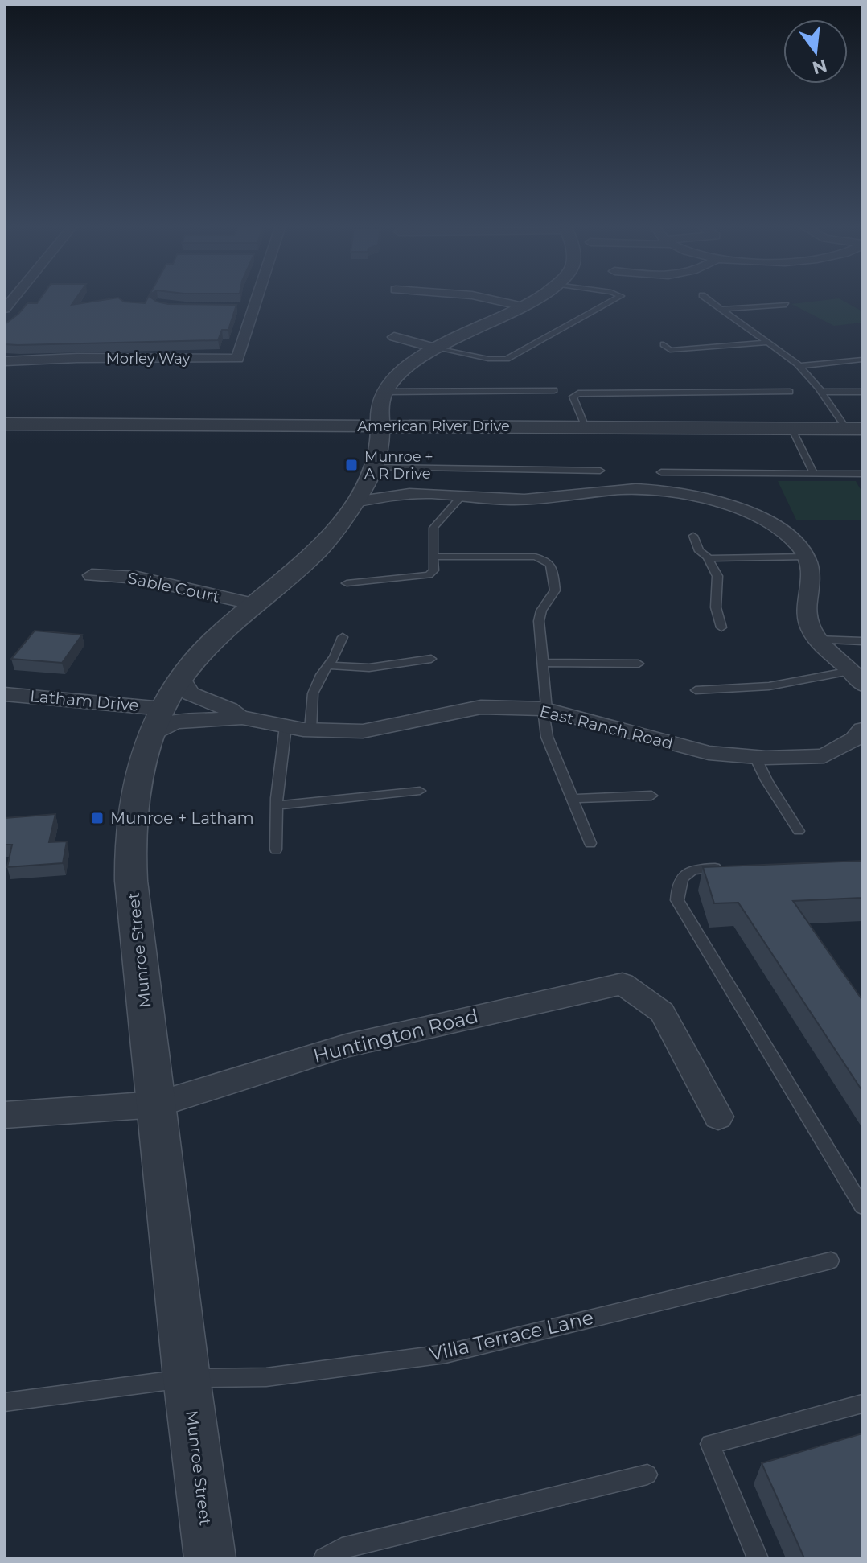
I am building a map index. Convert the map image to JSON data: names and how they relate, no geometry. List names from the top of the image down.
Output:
{
  "streets": {
    "street": [
      "Morley Way",
      "American River Drive",
      "Sable Court",
      "Latham Drive",
      "East Ranch Road",
      "Munroe Street",
      "Huntington Road"
    ],
    "lane": ["Villa Terrace Lane"]
  },
  "crossings": [
    ["American River Drive", "Munroe Street"],
    ["Sable Court", "Munroe Street"],
    ["Latham Drive", "East Ranch Road"],
    ["Latham Drive", "Munroe Street"],
    ["East Ranch Road", "Munroe Street"],
    ["Munroe Street", "Huntington Road"],
    ["Munroe Street", "Villa Terrace Lane"]
  ],
  "places": {
    "transit": ["Munroe + A R Drive", "Munroe + Latham"]
  },
  "north": "bottom"
}
